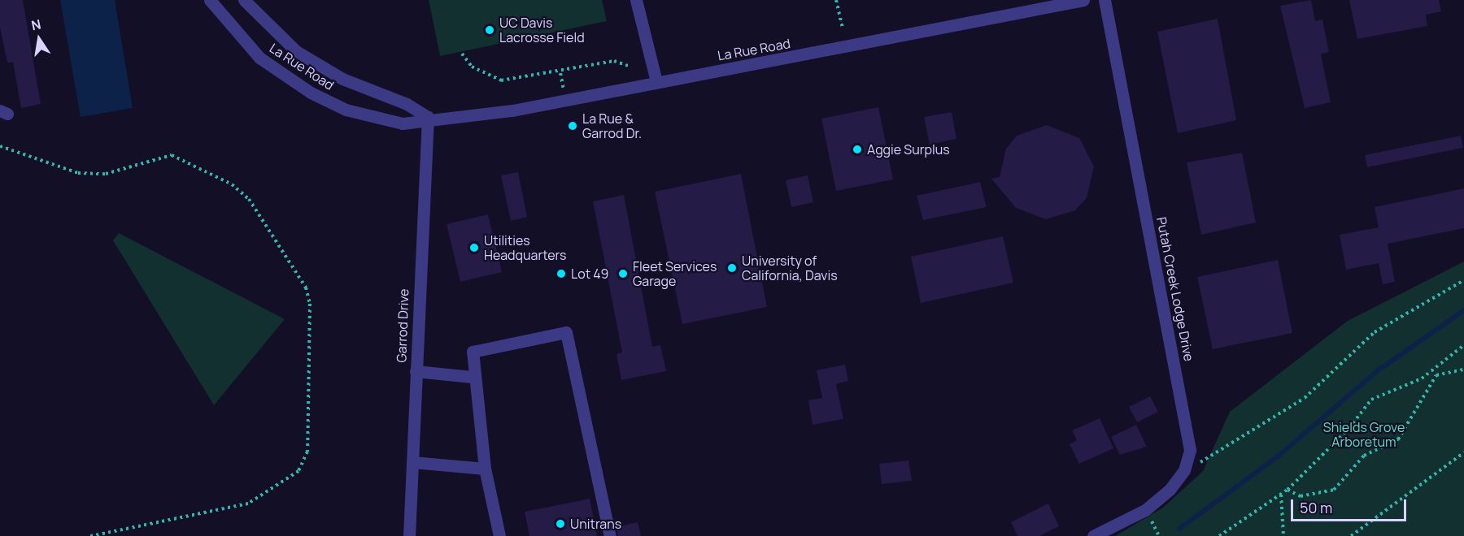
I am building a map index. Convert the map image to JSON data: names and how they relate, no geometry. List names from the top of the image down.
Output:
{
  "streets": {
    "street": ["La Rue Road", "Putah Creek Lodge Drive", "Garrod Drive"]
  },
  "crossings": [
    ["La Rue Road", "Garrod Drive"]
  ],
  "parks": ["Shields Grove Arboretum"],
  "places": [
    "UC Davis Lacrosse Field",
    "La Rue & Garrod Dr.",
    "Aggie Surplus",
    "Utilities Headquarters",
    "University of California, Davis",
    "Lot 49",
    "Fleet Services Garage",
    "Unitrans"
  ],
  "scale_bar": "50 m",
  "north": "top"
}
